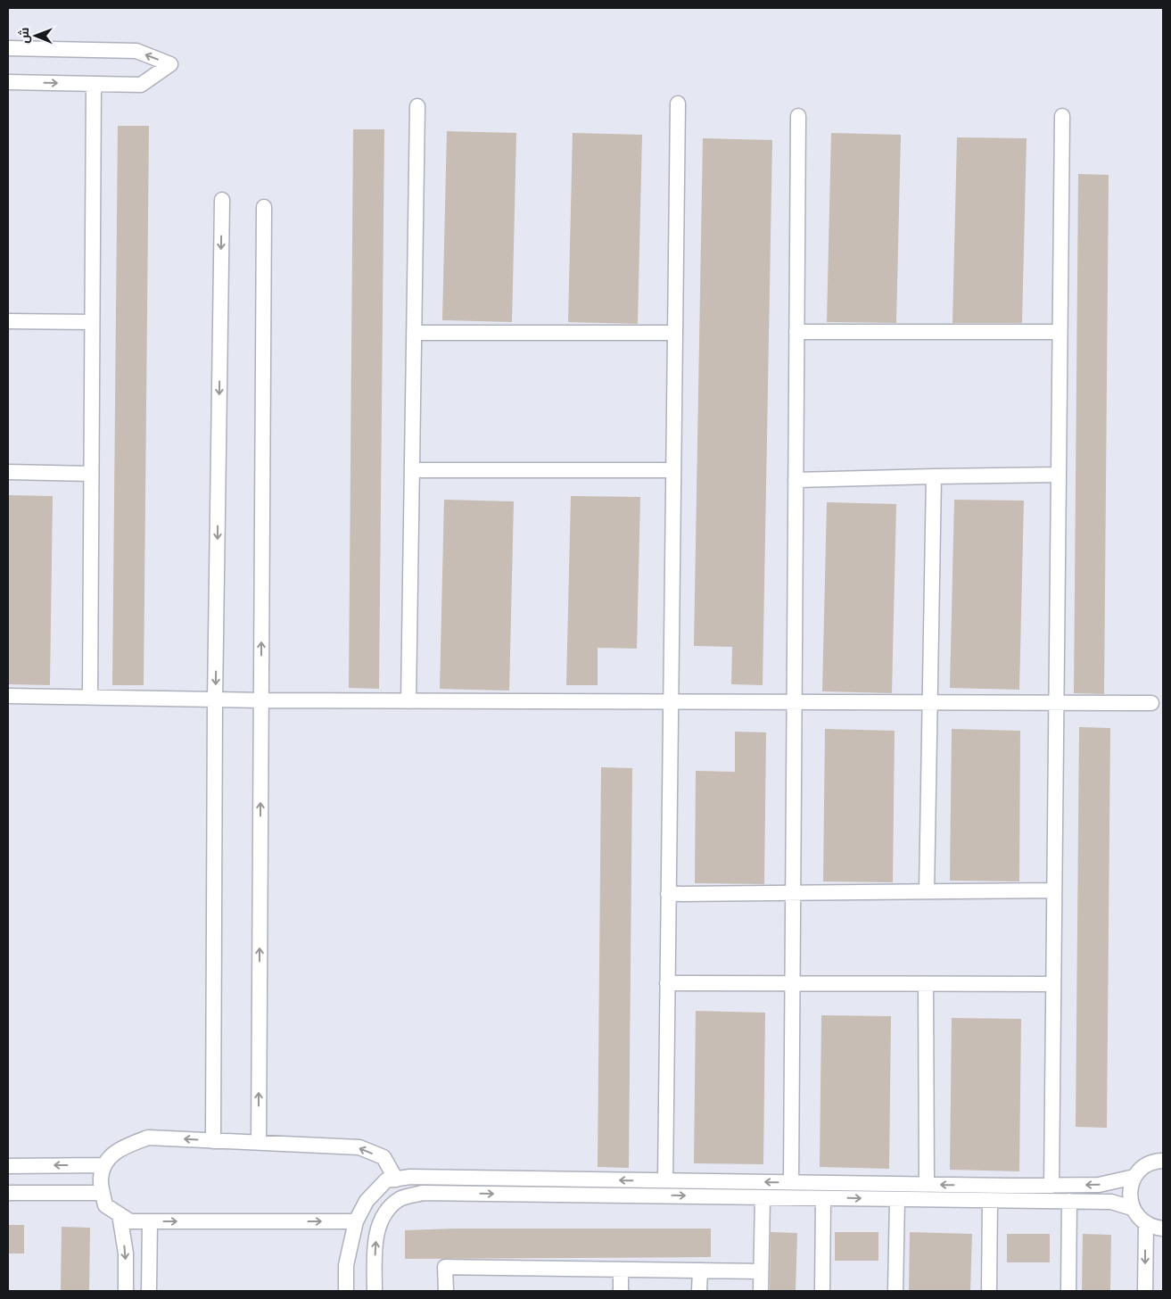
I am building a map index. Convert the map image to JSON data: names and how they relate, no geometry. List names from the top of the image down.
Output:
{
  "north": "left"
}
